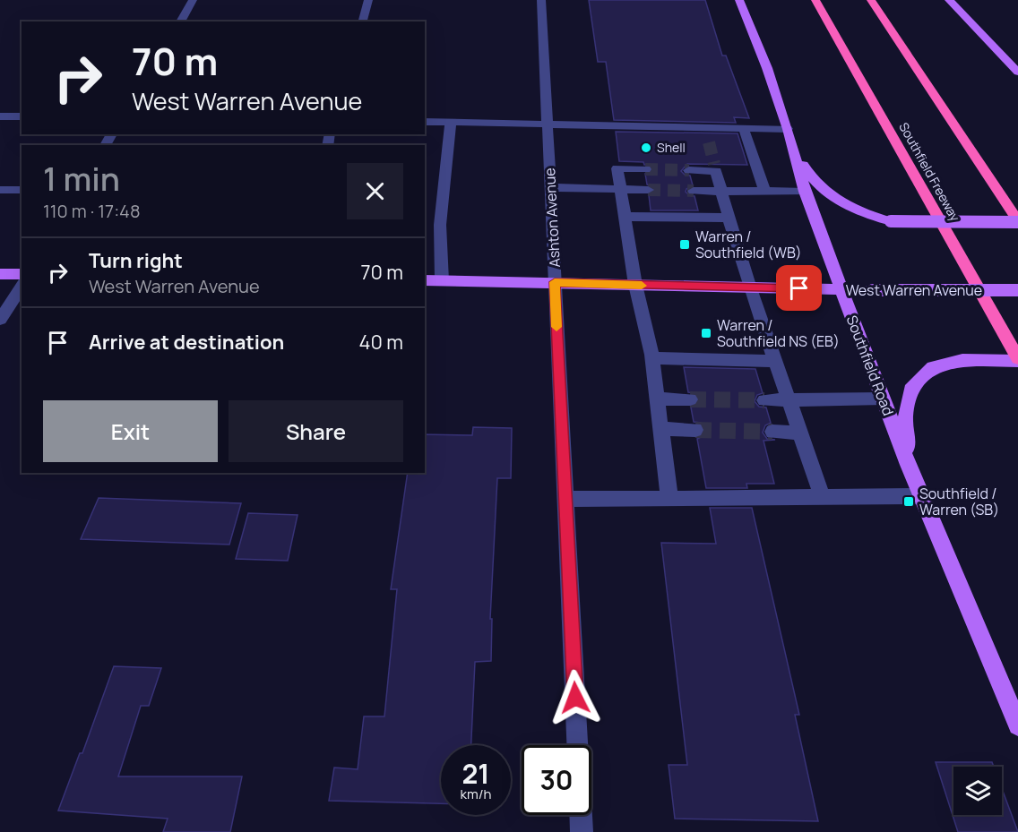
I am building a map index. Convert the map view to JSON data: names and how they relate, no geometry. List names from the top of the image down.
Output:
{
  "streets": {
    "highway": ["Southfield Freeway"],
    "main road": ["West Warren Avenue", "Southfield Road"],
    "street": ["Ashton Avenue"]
  },
  "crossings": [
    ["Ashton Avenue", "West Warren Avenue"],
    ["West Warren Avenue", "Southfield Road"]
  ],
  "places": {
    "other": ["Shell"],
    "transit": ["Warren / Southfield (WB)", "Warren / Southfield NS (EB)", "Southfield / Warren (SB)"]
  },
  "page": {
    "turn": ["70 m", "West Warren Avenue"],
    "heading": ["1 min", "110 m · 17:48"],
    "list": [
      {
        "name": "Turn right",
        "note": "West Warren Avenue",
        "value": "70 m"
      },
      {
        "name": "Arrive at destination",
        "value": "40 m"
      }
    ],
    "buttons": ["Exit", "Share"],
    "speed": "21 km/h",
    "limit": "30"
  }
}
